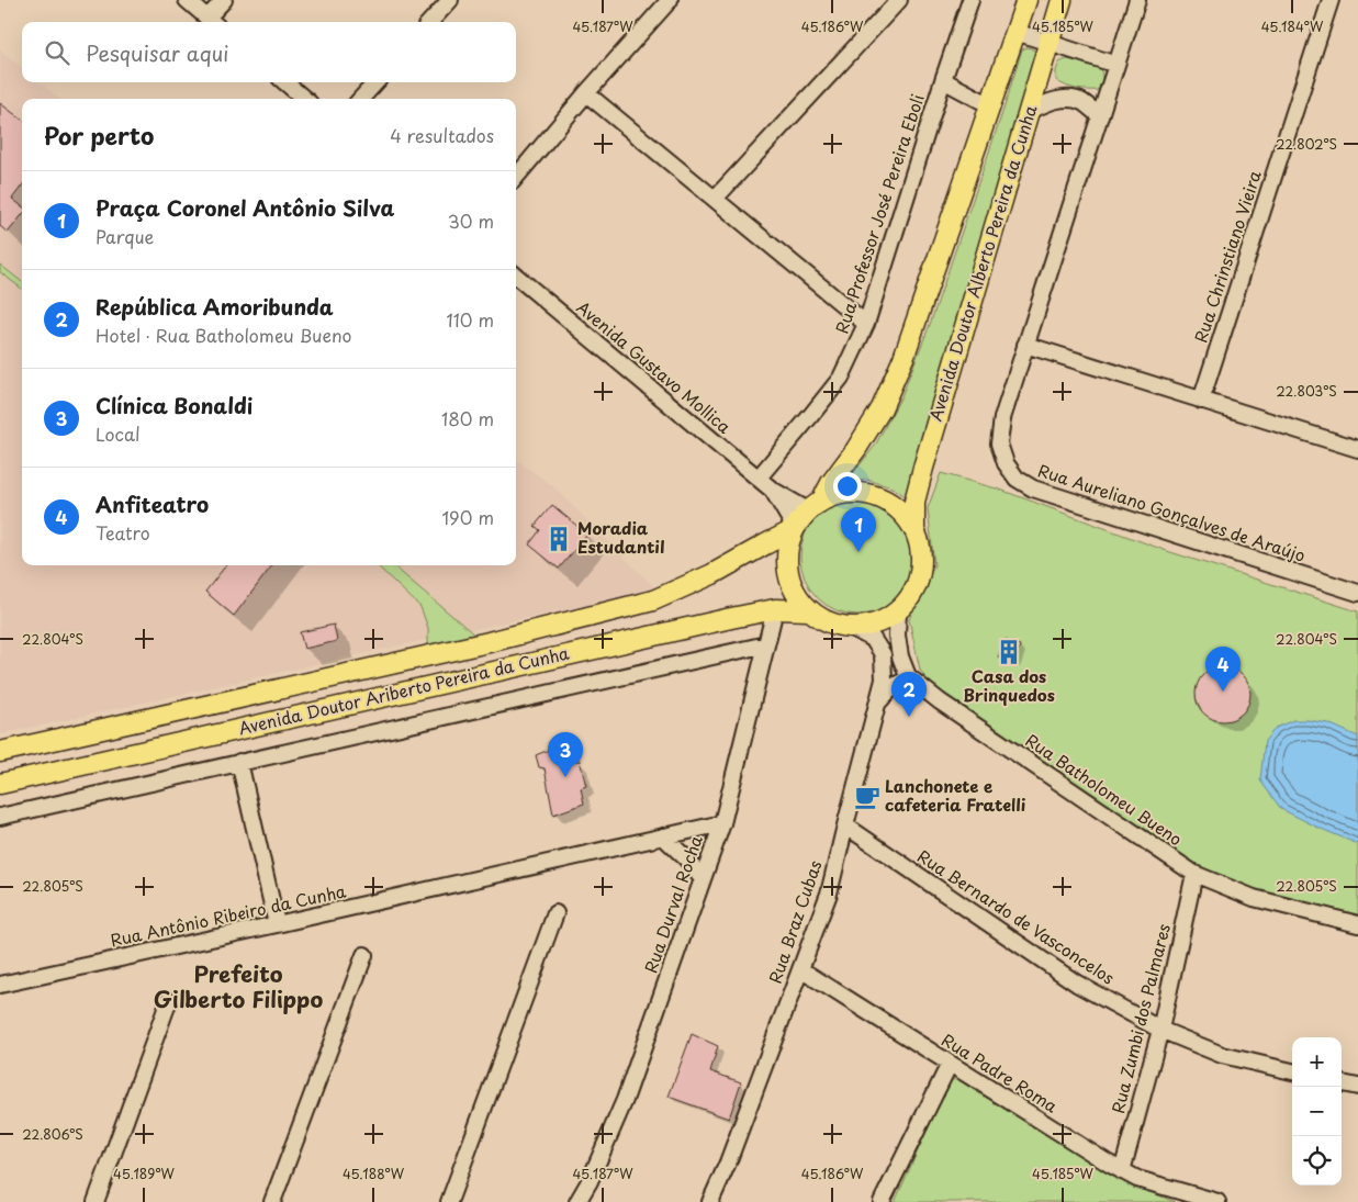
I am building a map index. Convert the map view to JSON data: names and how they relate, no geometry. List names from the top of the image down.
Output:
{
  "streets": {
    "main road": ["Avenida Doutor Alberto Pereira da Cunha", "Avenida Doutor Ariberto Pereira da Cunha"],
    "street": [
      "Rua Professor José Pereira Eboli",
      "Rua Chrinstiano Vieira",
      "Avenida Gustavo Mollica",
      "Rua Aureliano Gonçalves de Araújo",
      "Rua Batholomeu Bueno",
      "Rua Durval Rocha",
      "Rua Antônio Ribeiro da Cunha",
      "Rua Bernardo de Vasconcelos",
      "Rua Braz Cubas",
      "Rua Zumbi dos Palmares",
      "Rua Padre Roma"
    ]
  },
  "crossings": [
    ["Rua Professor José Pereira Eboli", "Avenida Gustavo Mollica"],
    ["Avenida Doutor Alberto Pereira da Cunha", "Avenida Gustavo Mollica"],
    ["Avenida Doutor Alberto Pereira da Cunha", "Avenida Doutor Ariberto Pereira da Cunha"],
    ["Avenida Doutor Alberto Pereira da Cunha", "Rua Batholomeu Bueno"],
    ["Avenida Doutor Alberto Pereira da Cunha", "Rua Braz Cubas"],
    ["Avenida Gustavo Mollica", "Avenida Doutor Ariberto Pereira da Cunha"],
    ["Avenida Gustavo Mollica", "Rua Batholomeu Bueno"],
    ["Avenida Gustavo Mollica", "Rua Braz Cubas"],
    ["Avenida Doutor Ariberto Pereira da Cunha", "Rua Batholomeu Bueno"],
    ["Avenida Doutor Ariberto Pereira da Cunha", "Rua Durval Rocha"],
    ["Avenida Doutor Ariberto Pereira da Cunha", "Rua Braz Cubas"],
    ["Rua Batholomeu Bueno", "Rua Braz Cubas"],
    ["Rua Batholomeu Bueno", "Rua Zumbi dos Palmares"],
    ["Rua Durval Rocha", "Rua Antônio Ribeiro da Cunha"],
    ["Rua Bernardo de Vasconcelos", "Rua Braz Cubas"],
    ["Rua Bernardo de Vasconcelos", "Rua Zumbi dos Palmares"],
    ["Rua Braz Cubas", "Rua Padre Roma"],
    ["Rua Zumbi dos Palmares", "Rua Padre Roma"]
  ],
  "districts": ["Prefeito Gilberto Filippo"],
  "places": {
    "building": ["Moradia Estudantil", "Casa dos Brinquedos"],
    "cafe": ["Lanchonete e cafeteria Fratelli"]
  },
  "page": {
    "search": "Pesquisar aqui",
    "heading": ["Por perto", "4 resultados"],
    "list": [
      {
        "mark": "1",
        "name": "Praça Coronel Antônio Silva",
        "note": "Parque",
        "value": "30 m"
      },
      {
        "mark": "2",
        "name": "República Amoribunda",
        "note": "Hotel · Rua Batholomeu Bueno",
        "value": "110 m"
      },
      {
        "mark": "3",
        "name": "Clínica Bonaldi",
        "note": "Local",
        "value": "180 m"
      },
      {
        "mark": "4",
        "name": "Anfiteatro",
        "note": "Teatro",
        "value": "190 m"
      }
    ],
    "pins": [
      "1",
      "4",
      "2",
      "3"
    ],
    "map_buttons": ["+", "−"]
  },
  "coordinates": [
    "45.187°W",
    "45.186°W",
    "45.185°W",
    "45.184°W",
    "22.802°S",
    "22.803°S",
    "22.804°S",
    "22.805°S",
    "22.806°S",
    "45.189°W",
    "45.188°W"
  ]
}
